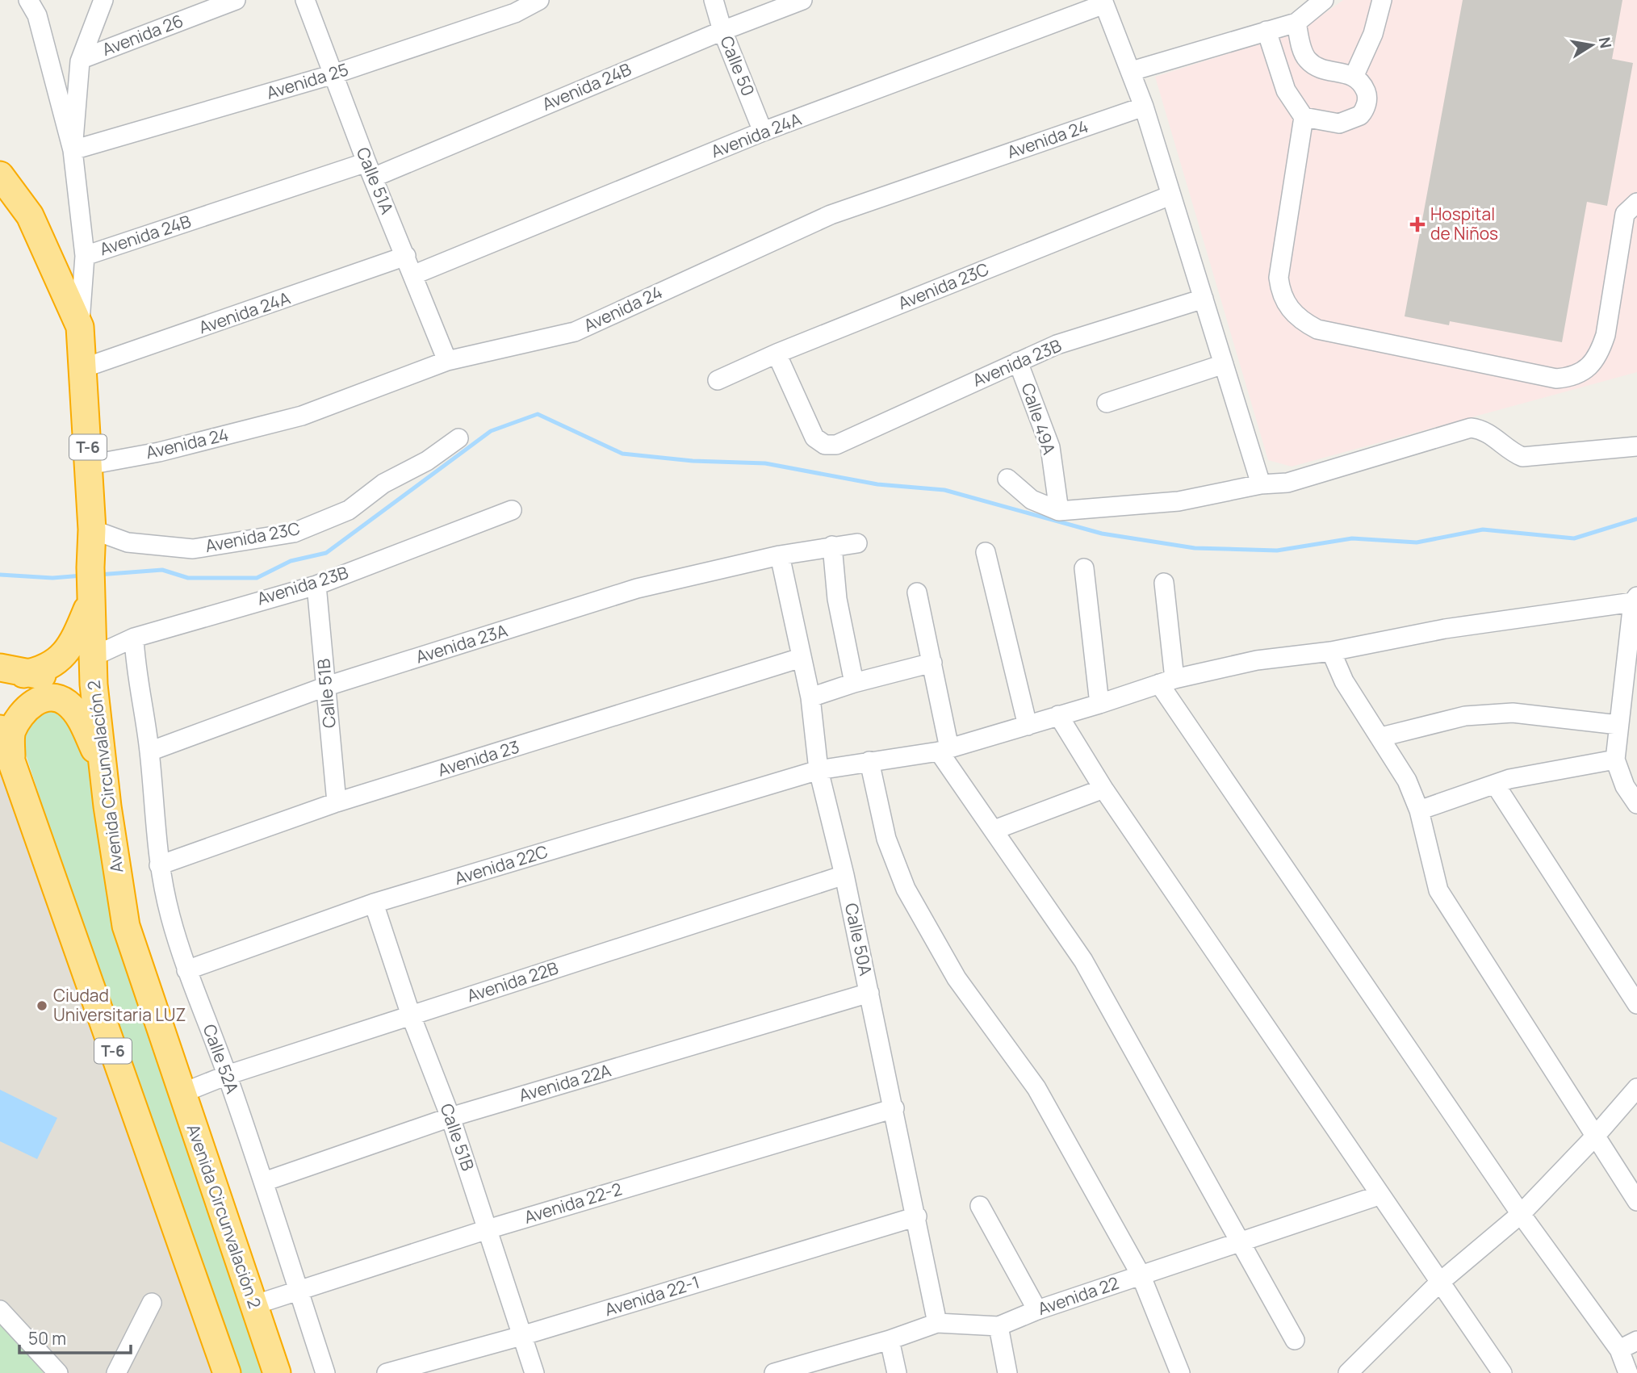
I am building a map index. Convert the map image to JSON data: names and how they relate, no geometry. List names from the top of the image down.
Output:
{
  "streets": {
    "highway": ["T-6", "Avenida Circunvalación 2"],
    "street": [
      "Avenida 26",
      "Calle 50",
      "Avenida 25",
      "Avenida 24B",
      "Avenida 24A",
      "Avenida 24",
      "Calle 51A",
      "Avenida 23C",
      "Avenida 23B",
      "Calle 49A",
      "Avenida 23A",
      "Calle 51B",
      "Avenida 23",
      "Avenida 22C",
      "Calle 50A",
      "Avenida 22B",
      "Calle 52A",
      "Avenida 22A",
      "Avenida 22-2",
      "Avenida 22-1",
      "Avenida 22"
    ]
  },
  "crossings": [
    ["Calle 50", "Avenida 24B"],
    ["Calle 50", "Avenida 24A"],
    ["Avenida 25", "Calle 51A"],
    ["Avenida 24B", "Calle 51A"],
    ["Avenida 24A", "Calle 51A"],
    ["Avenida 24A", "Avenida Circunvalación 2"],
    ["Avenida 24", "Calle 51A"],
    ["Avenida 24", "Avenida Circunvalación 2"],
    ["Avenida 23C", "Avenida 23B"],
    ["Avenida 23C", "Avenida Circunvalación 2"],
    ["Avenida 23B", "Calle 49A"],
    ["Avenida 23B", "Calle 51B"],
    ["Avenida 23B", "Avenida Circunvalación 2"],
    ["Avenida 23B", "Calle 52A"],
    ["T-6", "Avenida Circunvalación 2"],
    ["Avenida 23A", "Calle 51B"],
    ["Avenida 23A", "Calle 50A"],
    ["Avenida 23A", "Calle 52A"],
    ["Calle 51B", "Avenida 23"],
    ["Calle 51B", "Avenida 22C"],
    ["Calle 51B", "Avenida 22B"],
    ["Calle 51B", "Avenida 22A"],
    ["Calle 51B", "Avenida 22-2"],
    ["Calle 51B", "Avenida 22-1"],
    ["Avenida 23", "Calle 50A"],
    ["Avenida 23", "Calle 52A"],
    ["Avenida Circunvalación 2", "Avenida 22B"],
    ["Avenida Circunvalación 2", "Avenida 22-2"],
    ["Avenida 22C", "Calle 50A"],
    ["Avenida 22C", "Calle 52A"],
    ["Calle 50A", "Avenida 22B"],
    ["Calle 50A", "Avenida 22A"],
    ["Calle 50A", "Avenida 22-2"],
    ["Calle 50A", "Avenida 22-1"],
    ["Calle 50A", "Avenida 22"],
    ["Avenida 22B", "Calle 52A"],
    ["Calle 52A", "Avenida 22A"],
    ["Calle 52A", "Avenida 22-2"]
  ],
  "places": {
    "health": ["Hospital de Niños"],
    "other": ["Ciudad Universitaria LUZ"]
  },
  "scale_bar": "50 m",
  "north": "right"
}
